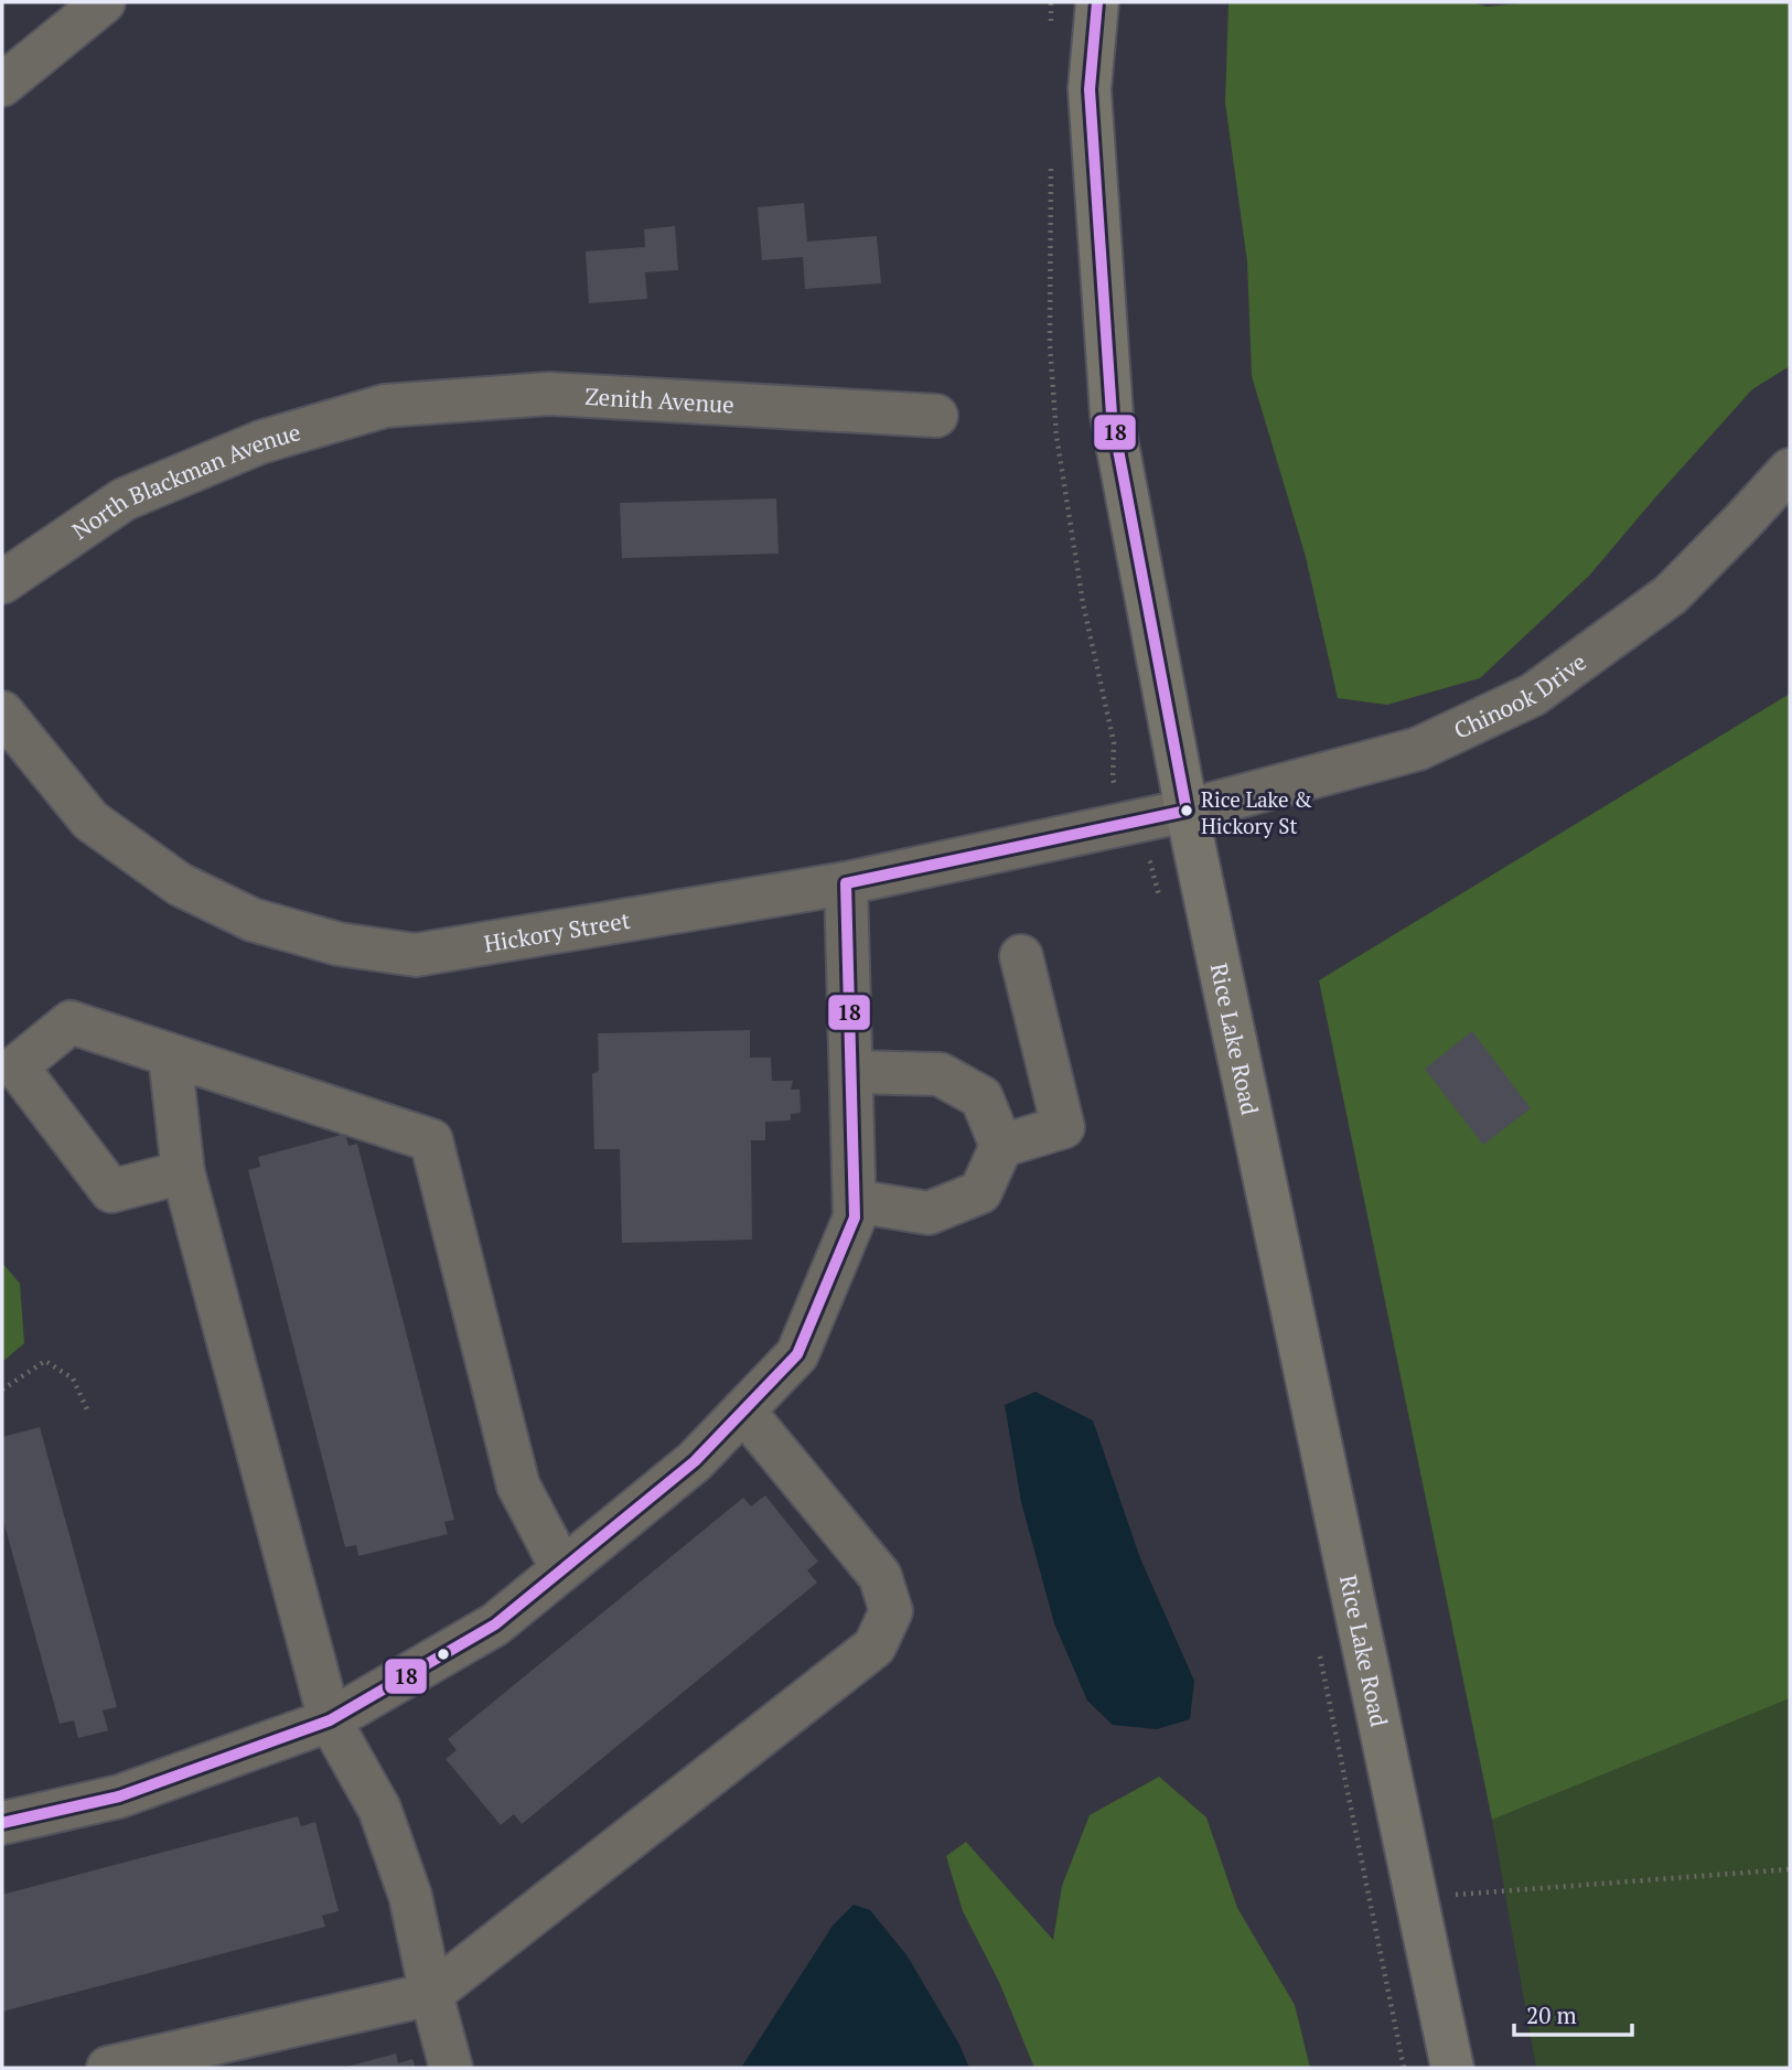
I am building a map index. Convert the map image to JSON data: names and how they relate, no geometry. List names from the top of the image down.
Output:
{
  "streets": {
    "main road": ["Rice Lake Road"],
    "street": [
      "Zenith Avenue",
      "North Blackman Avenue",
      "Chinook Drive",
      "Hickory Street"
    ]
  },
  "crossings": [
    ["Zenith Avenue", "North Blackman Avenue"],
    ["Chinook Drive", "Hickory Street"],
    ["Chinook Drive", "Rice Lake Road"],
    ["Hickory Street", "Rice Lake Road"]
  ],
  "places": ["Rice Lake & Hickory St"],
  "lines": ["transit line 18"],
  "scale_bar": "20 m"
}
